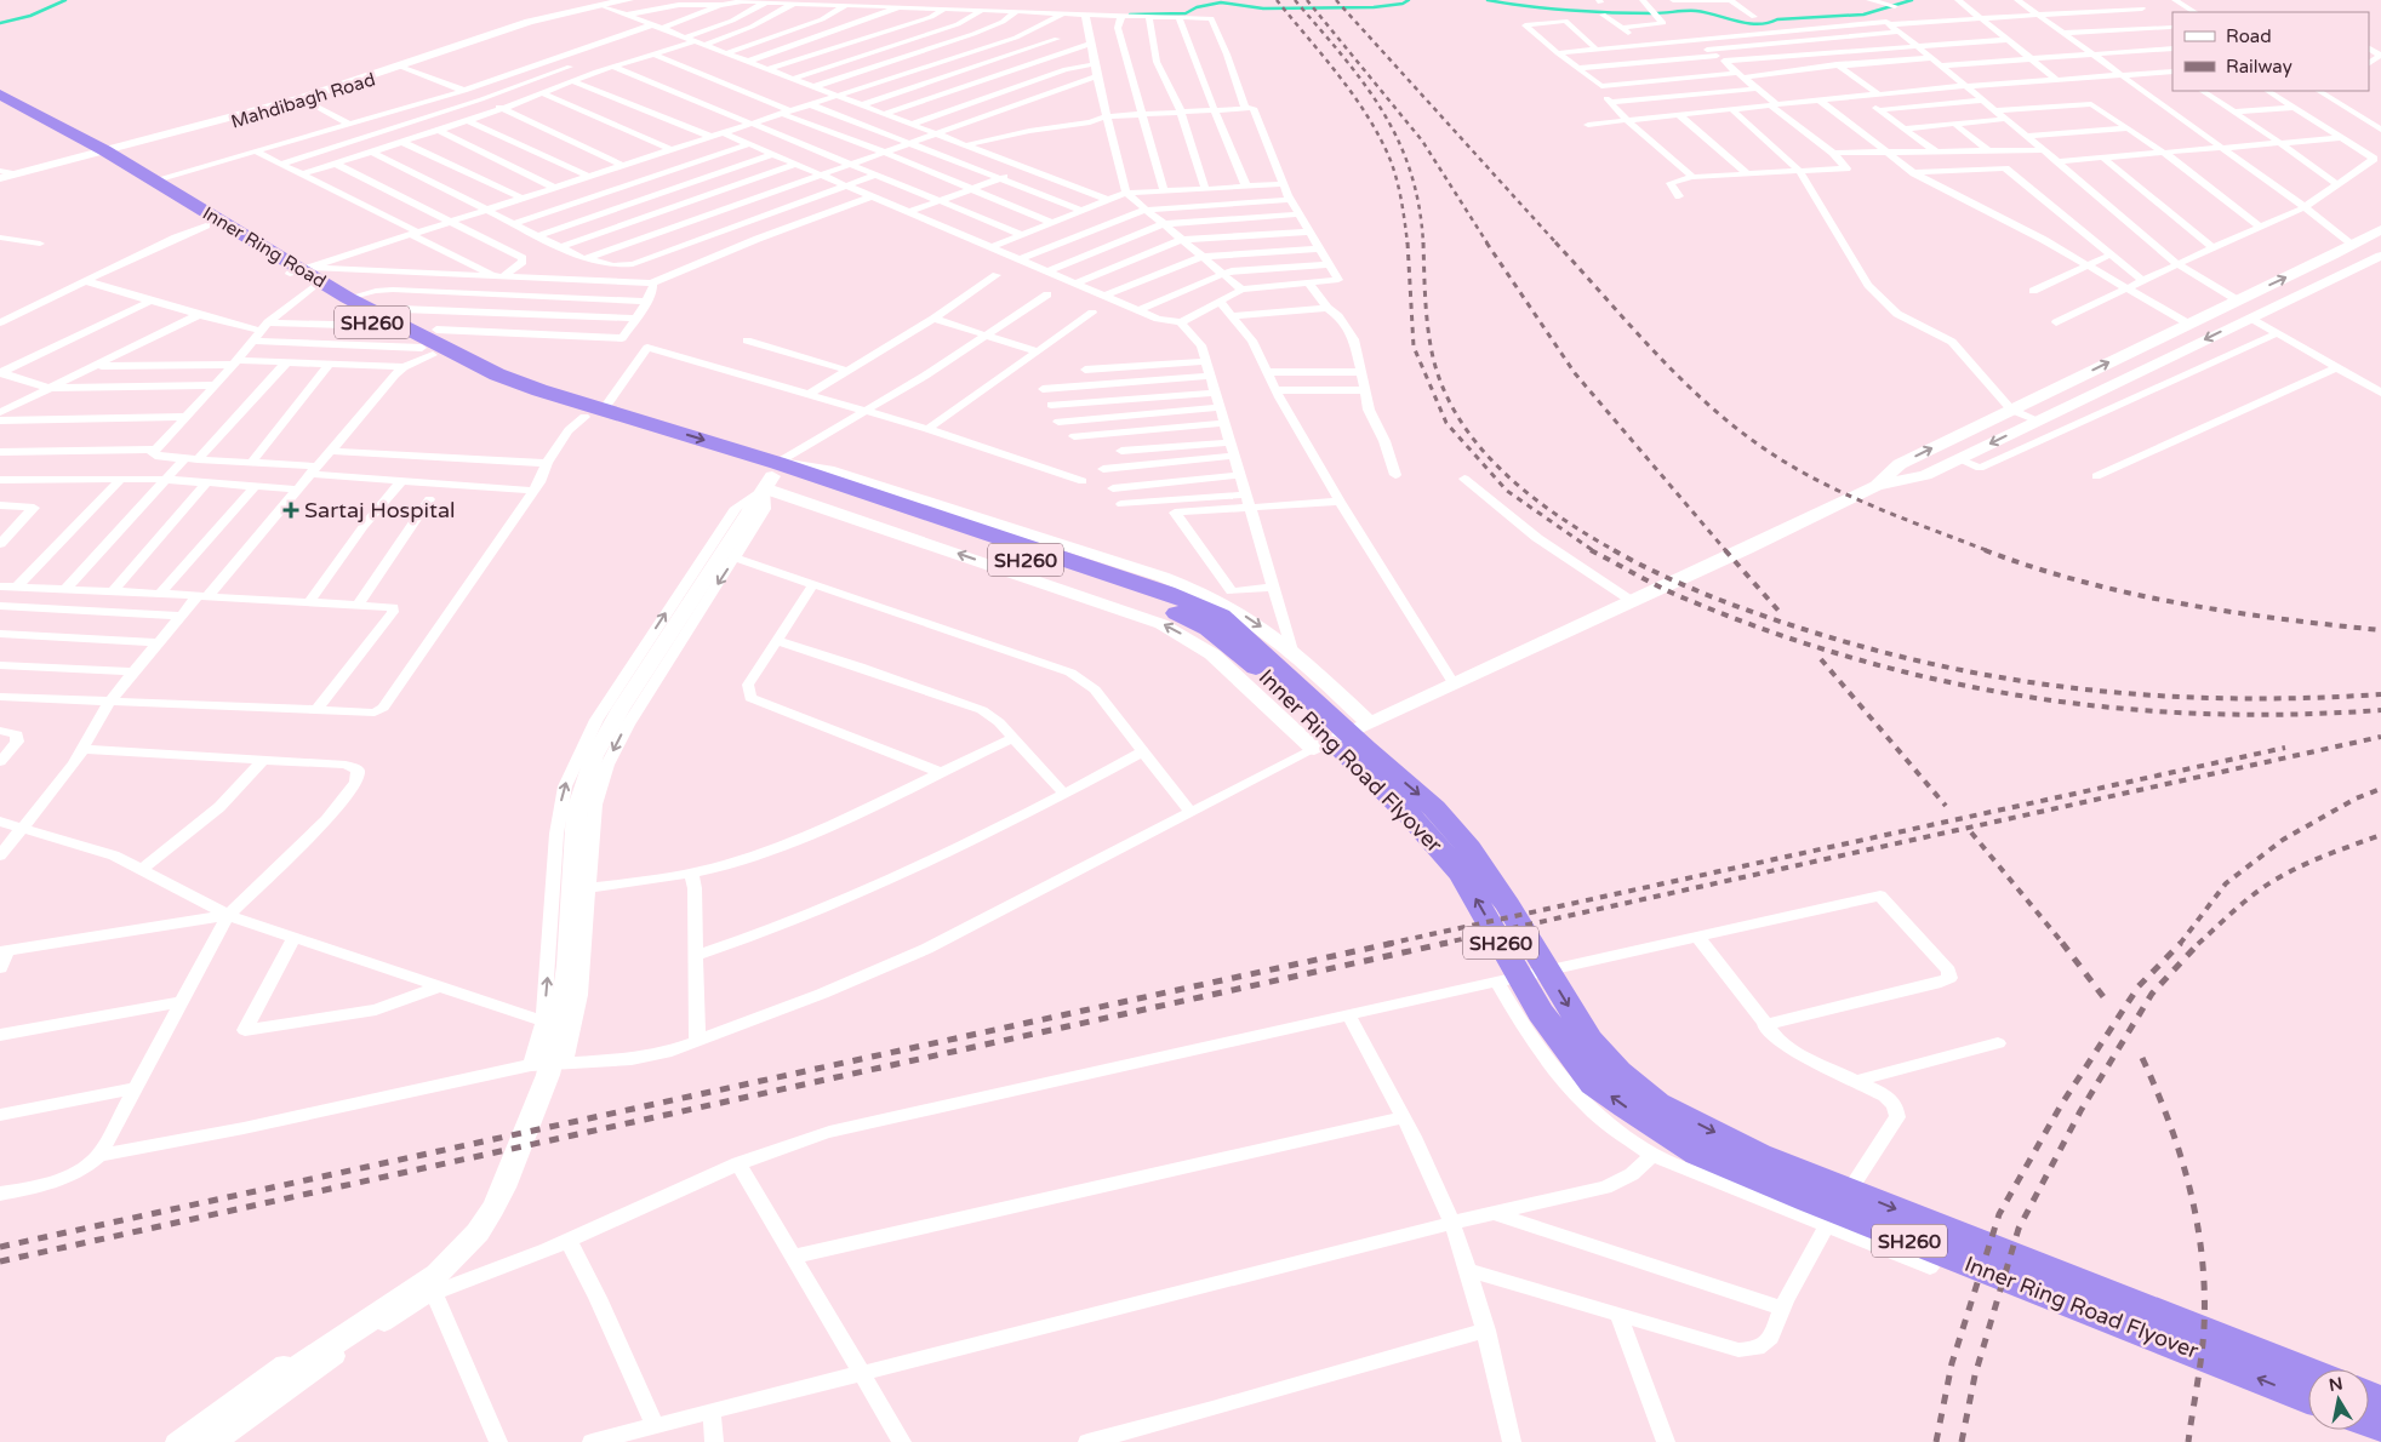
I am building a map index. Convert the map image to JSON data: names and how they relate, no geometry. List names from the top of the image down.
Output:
{
  "streets": {
    "highway": ["Inner Ring Road", "SH260", "Inner Ring Road Flyover"],
    "street": ["Mahdibagh Road"]
  },
  "crossings": [
    ["Mahdibagh Road", "Inner Ring Road"],
    ["Inner Ring Road", "Inner Ring Road Flyover"]
  ],
  "places": {
    "health": ["Sartaj Hospital"]
  },
  "legend": ["Road", "Railway"],
  "north": "top"
}
